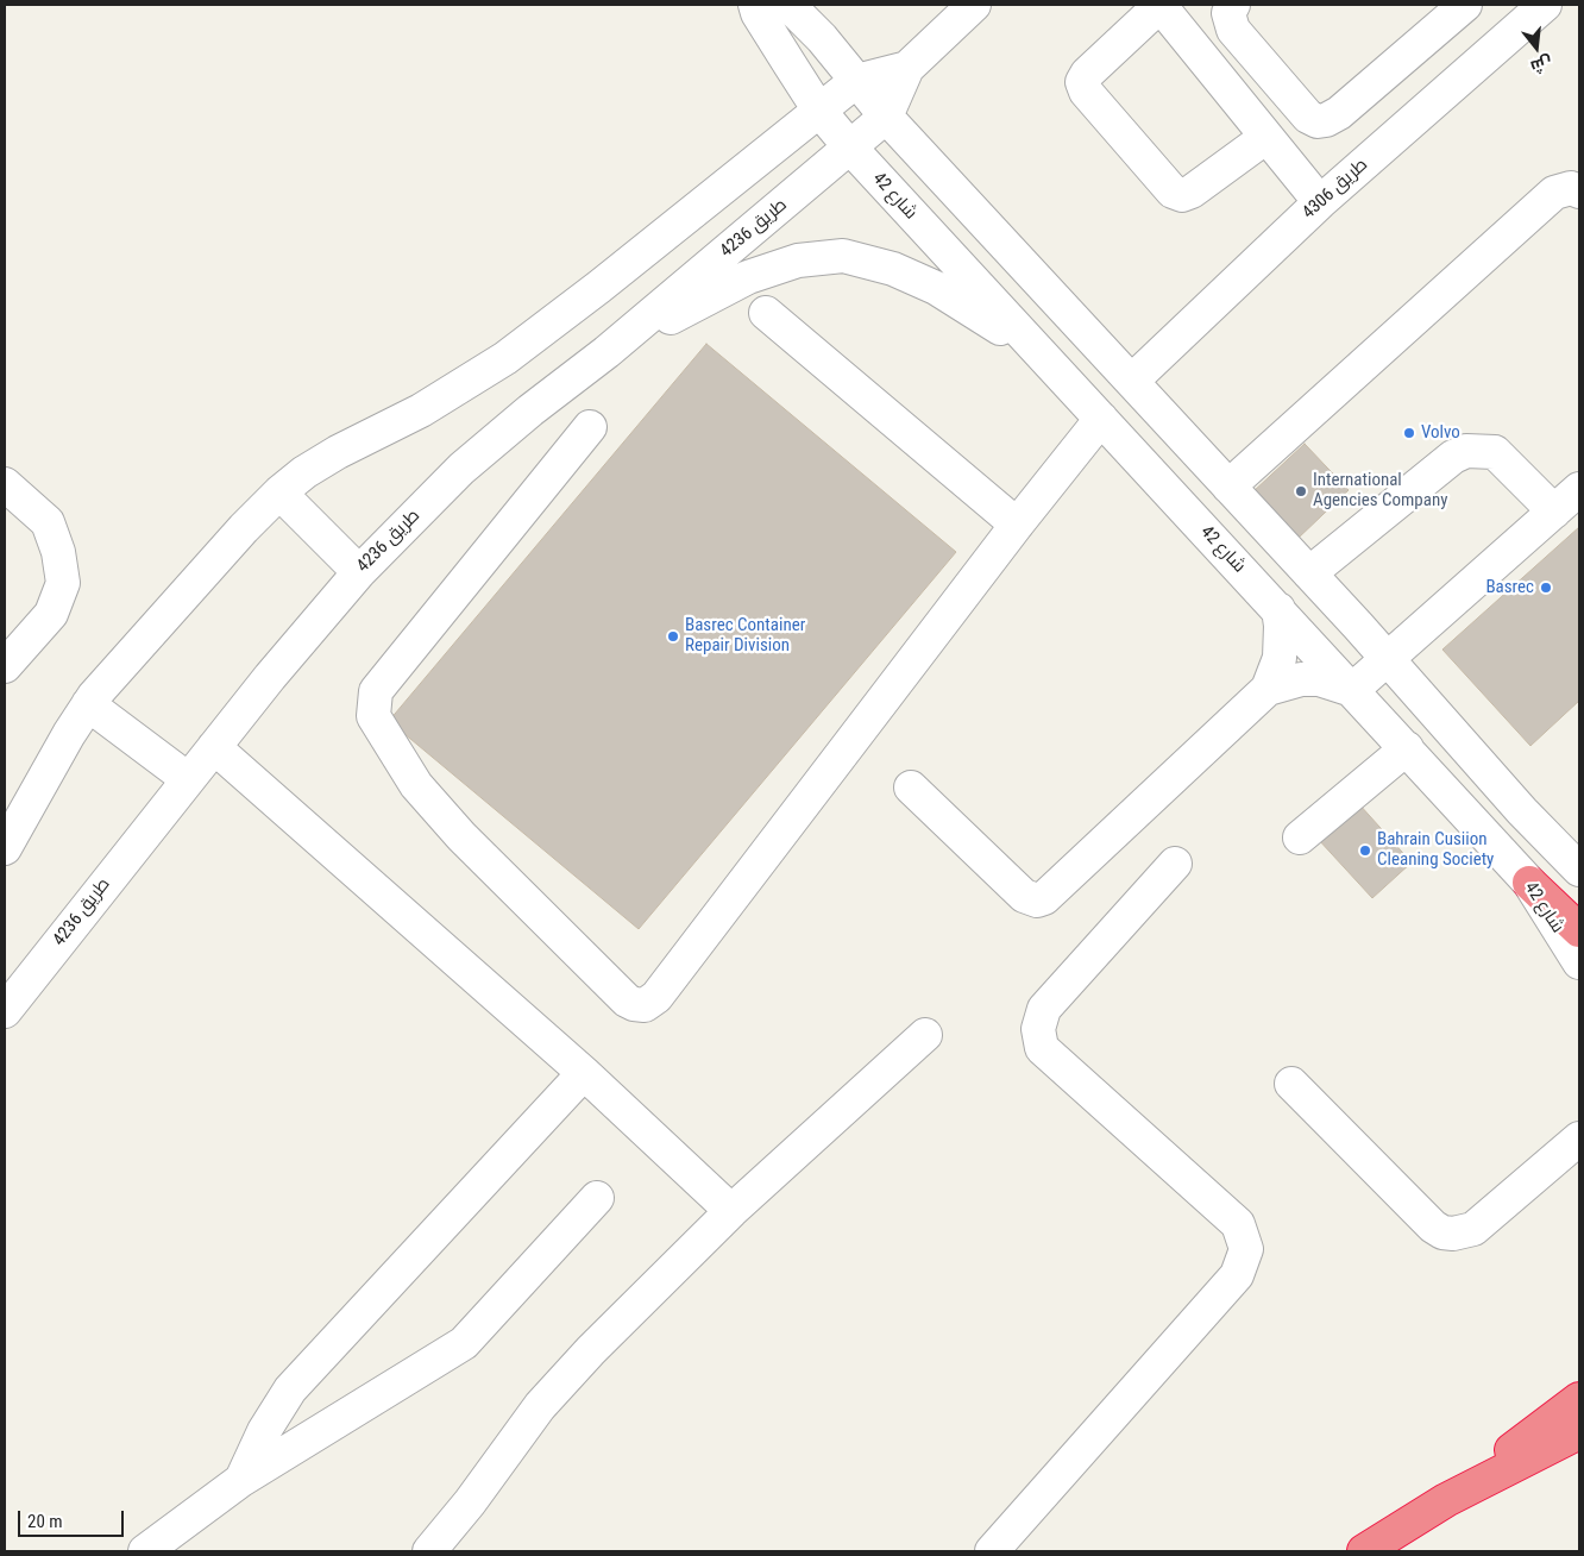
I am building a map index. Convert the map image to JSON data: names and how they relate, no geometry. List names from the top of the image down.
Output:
{
  "streets": {
    "street": ["طريق 4306", "شارع 42", "طريق 4236"]
  },
  "crossings": [
    ["شارع 42", "طريق 4236"]
  ],
  "places": [
    "Volvo",
    "International Agencies Company",
    "Basrec",
    "Basrec Container Repair Division",
    "Bahrain Cusiion Cleaning Society"
  ],
  "scale_bar": "20 m",
  "north": "bottom"
}
